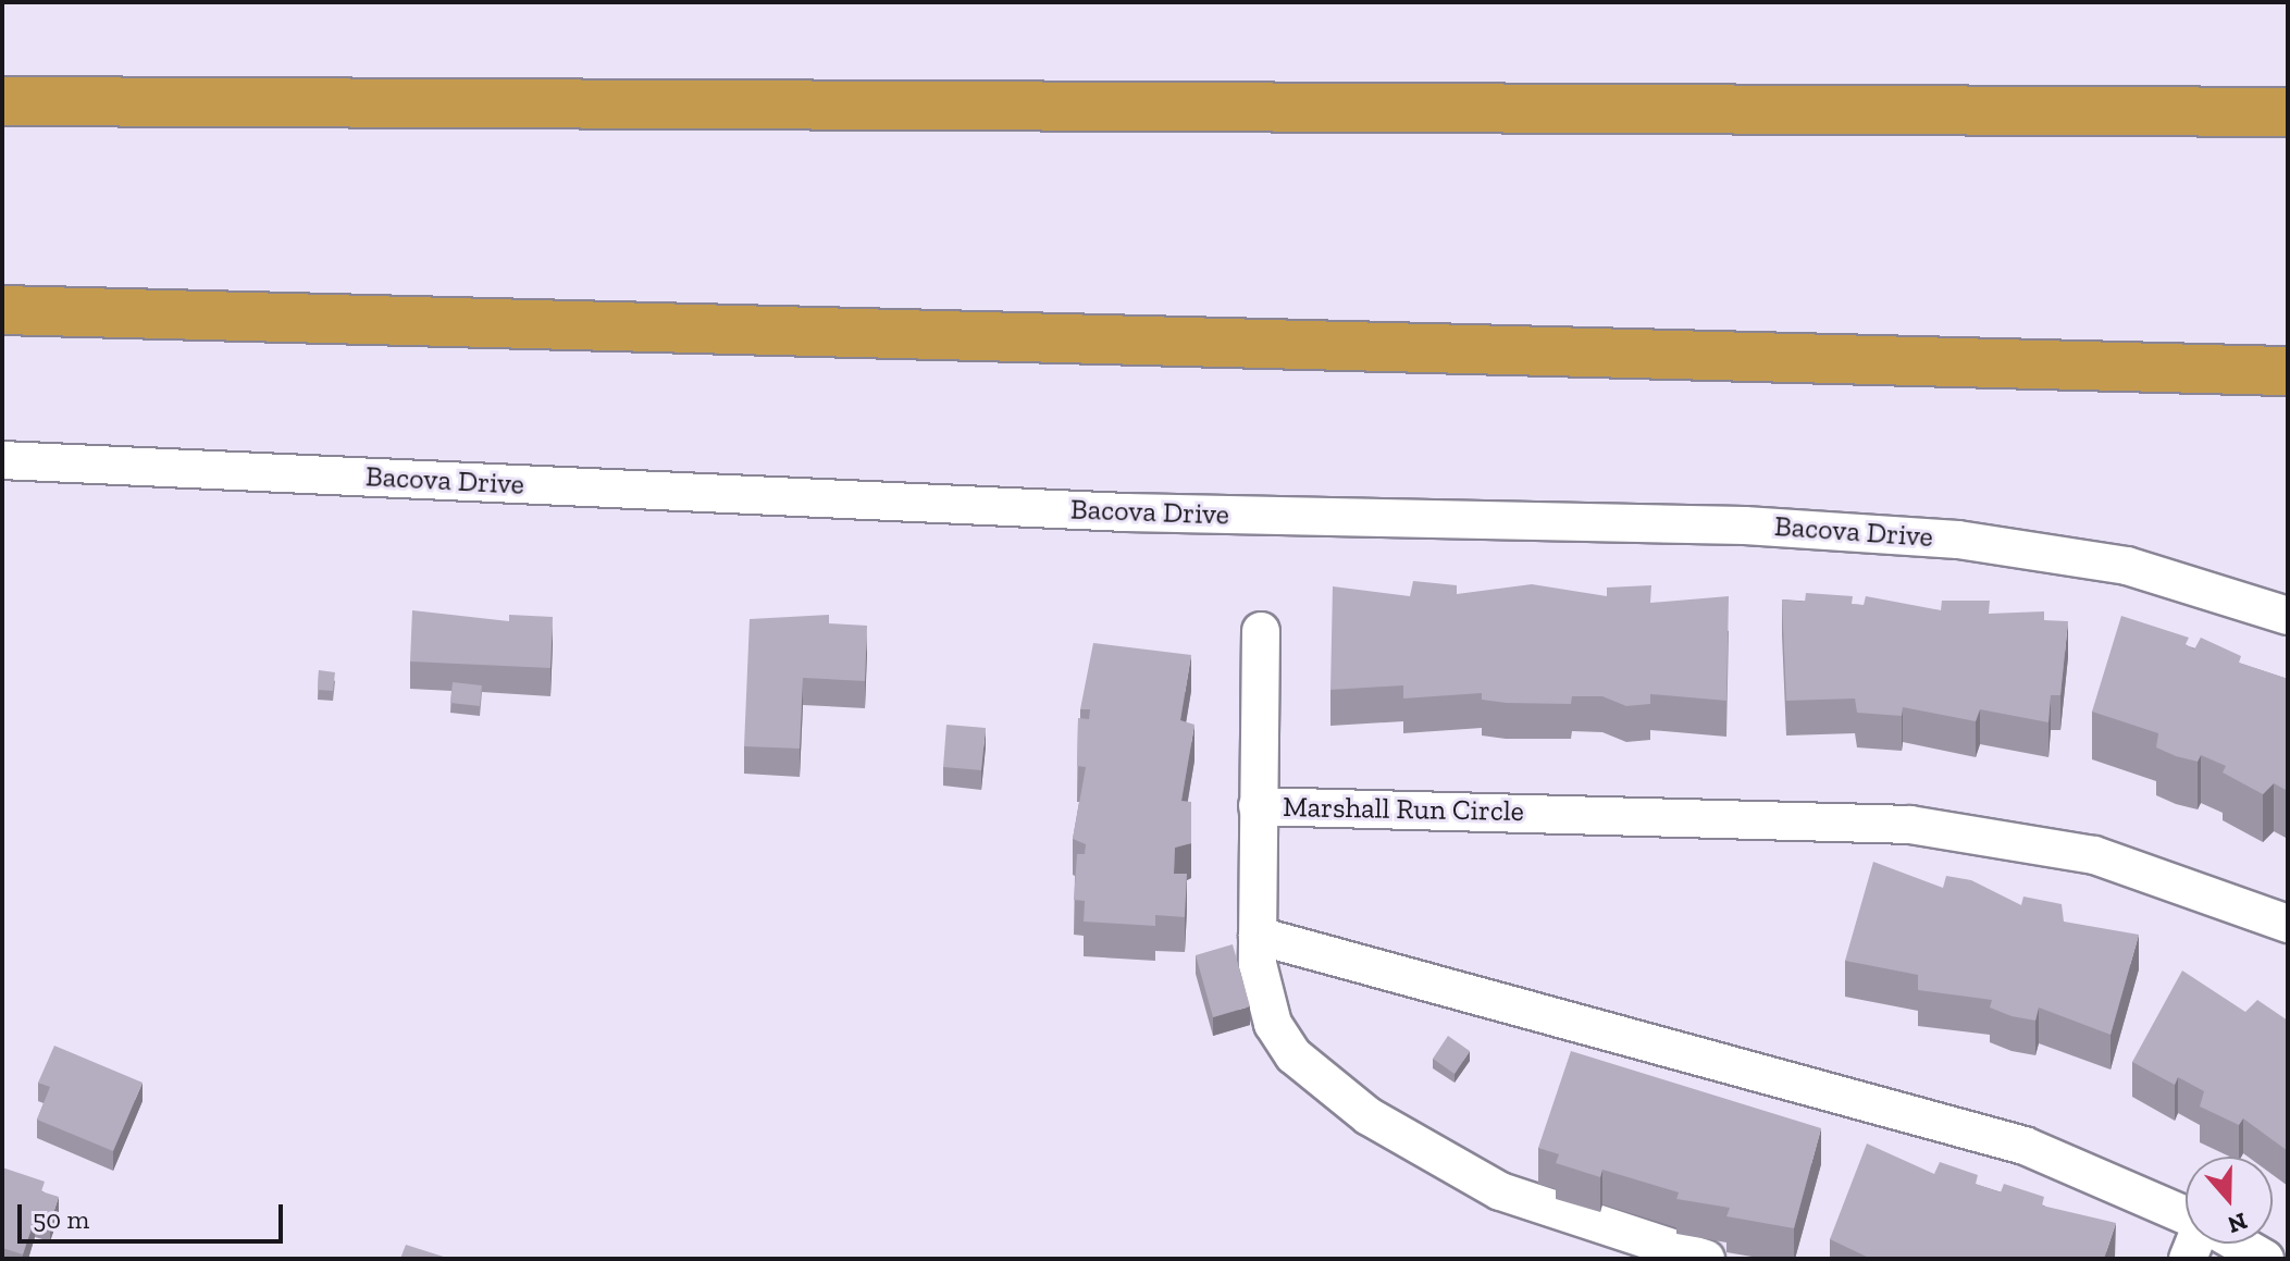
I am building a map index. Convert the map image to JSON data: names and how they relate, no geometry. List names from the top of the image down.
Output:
{
  "streets": {
    "street": ["Bacova Drive", "Marshall Run Circle"]
  },
  "scale_bar": "50 m",
  "north": "bottom"
}
